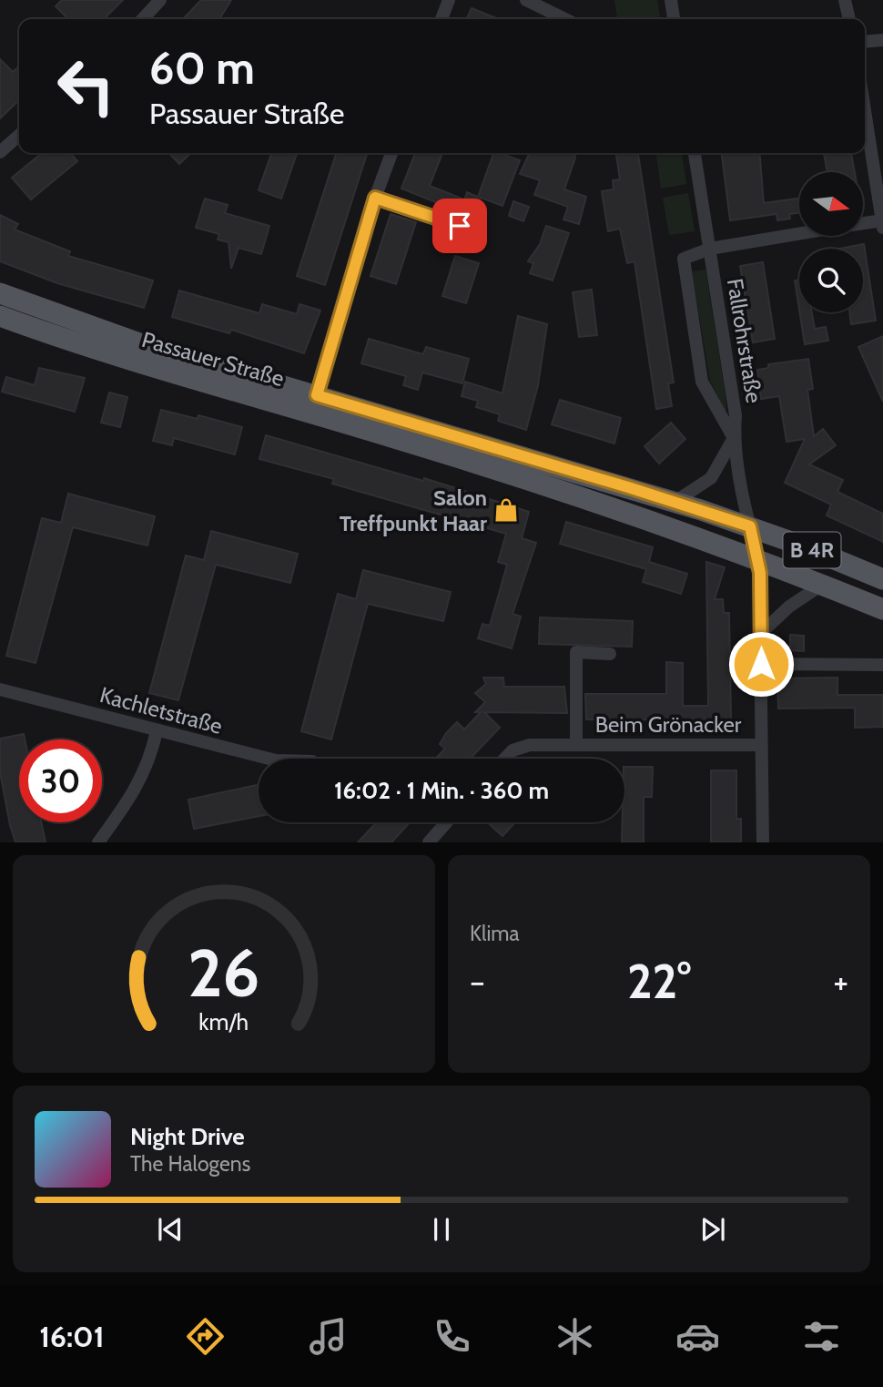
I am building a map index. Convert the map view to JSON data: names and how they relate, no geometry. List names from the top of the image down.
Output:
{
  "streets": {
    "main road": ["Passauer Straße", "B 4R"],
    "street": ["Fallrohrstraße", "Kachletstraße", "Beim Grönacker"]
  },
  "crossings": [
    ["Fallrohrstraße", "Passauer Straße"],
    ["Fallrohrstraße", "Beim Grönacker"]
  ],
  "places": {
    "shop": ["Salon Treffpunkt Haar"]
  },
  "north": "right",
  "page": {
    "turn": ["60 m", "Passauer Straße"],
    "limit": "30",
    "trip": "16:02 · 1 Min. · 360 m",
    "tile": "Klima",
    "heat": ["−", "22°", "+"],
    "song": ["Night Drive", "The Halogens"],
    "tabs": "16:01",
    "gauge": ["26", "km/h"]
  }
}
